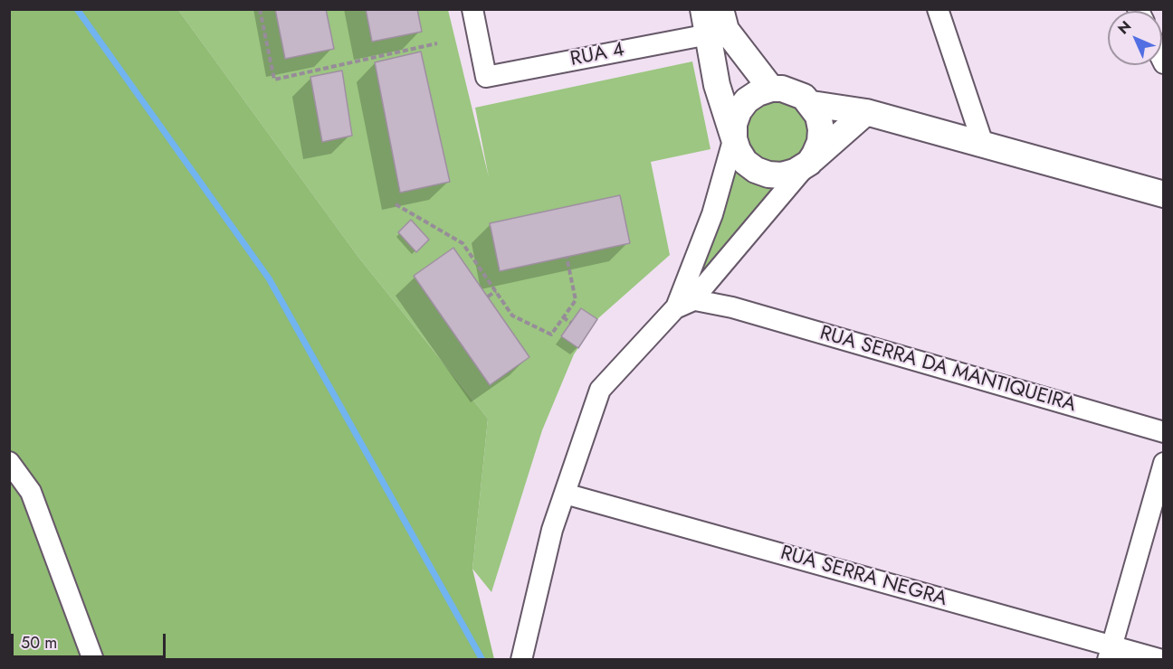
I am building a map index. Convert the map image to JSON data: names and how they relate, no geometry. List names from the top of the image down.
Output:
{
  "streets": {
    "street": ["RUA 4", "RUA SERRA DA MANTIQUEIRA", "RUA SERRA NEGRA"]
  },
  "scale_bar": "50 m",
  "north": "top left"
}
